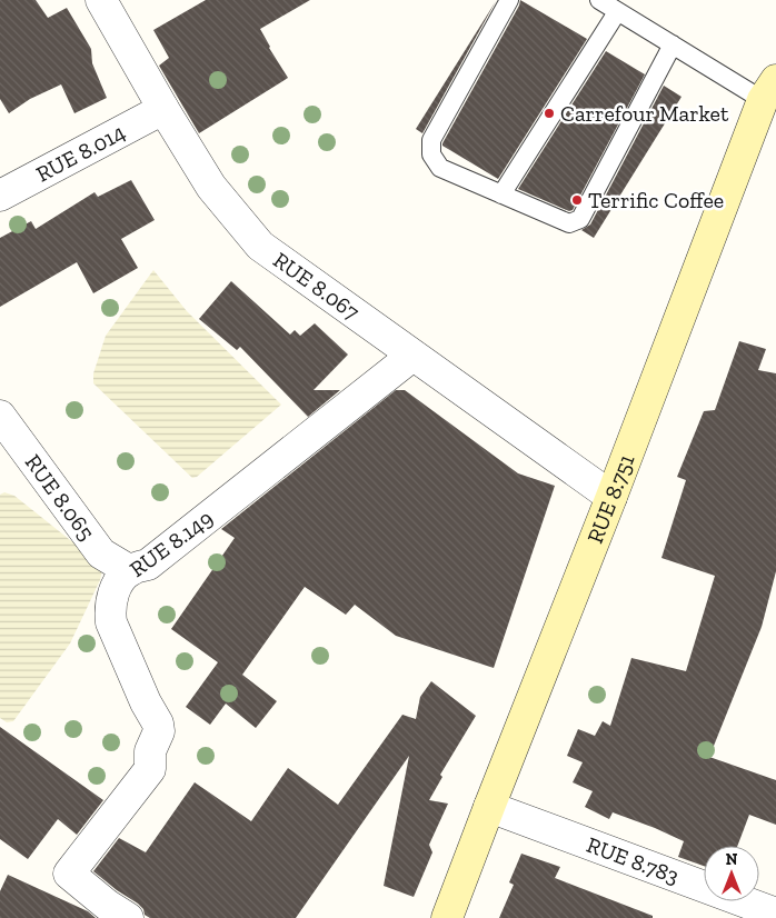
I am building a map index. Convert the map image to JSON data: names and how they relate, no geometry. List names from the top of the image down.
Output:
{
  "streets": {
    "main road": ["RUE 8.751"],
    "street": [
      "RUE 8.014",
      "RUE 8.067",
      "RUE 8.065",
      "RUE 8.149",
      "RUE 8.783"
    ]
  },
  "crossings": [
    ["RUE 8.014", "RUE 8.067"],
    ["RUE 8.067", "RUE 8.751"],
    ["RUE 8.067", "RUE 8.149"],
    ["RUE 8.065", "RUE 8.149"],
    ["RUE 8.751", "RUE 8.783"]
  ],
  "places": ["Carrefour Market", "Terrific Coffee"],
  "north": "top"
}
